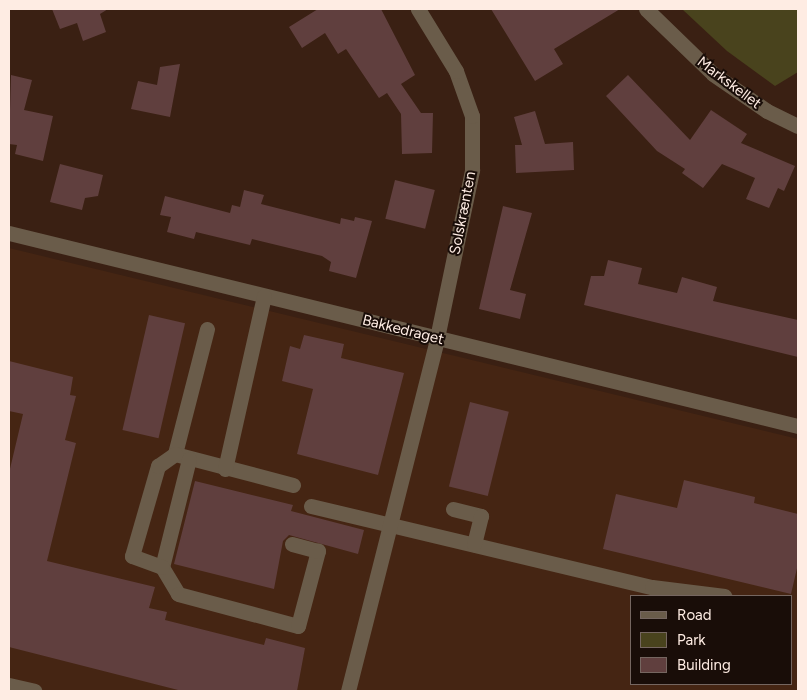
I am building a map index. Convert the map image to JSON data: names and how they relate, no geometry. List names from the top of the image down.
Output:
{
  "streets": {
    "street": ["Markskellet", "Solskrænten", "Bakkedraget"]
  },
  "crossings": [
    ["Solskrænten", "Bakkedraget"]
  ],
  "legend": ["Road", "Park", "Building"]
}
